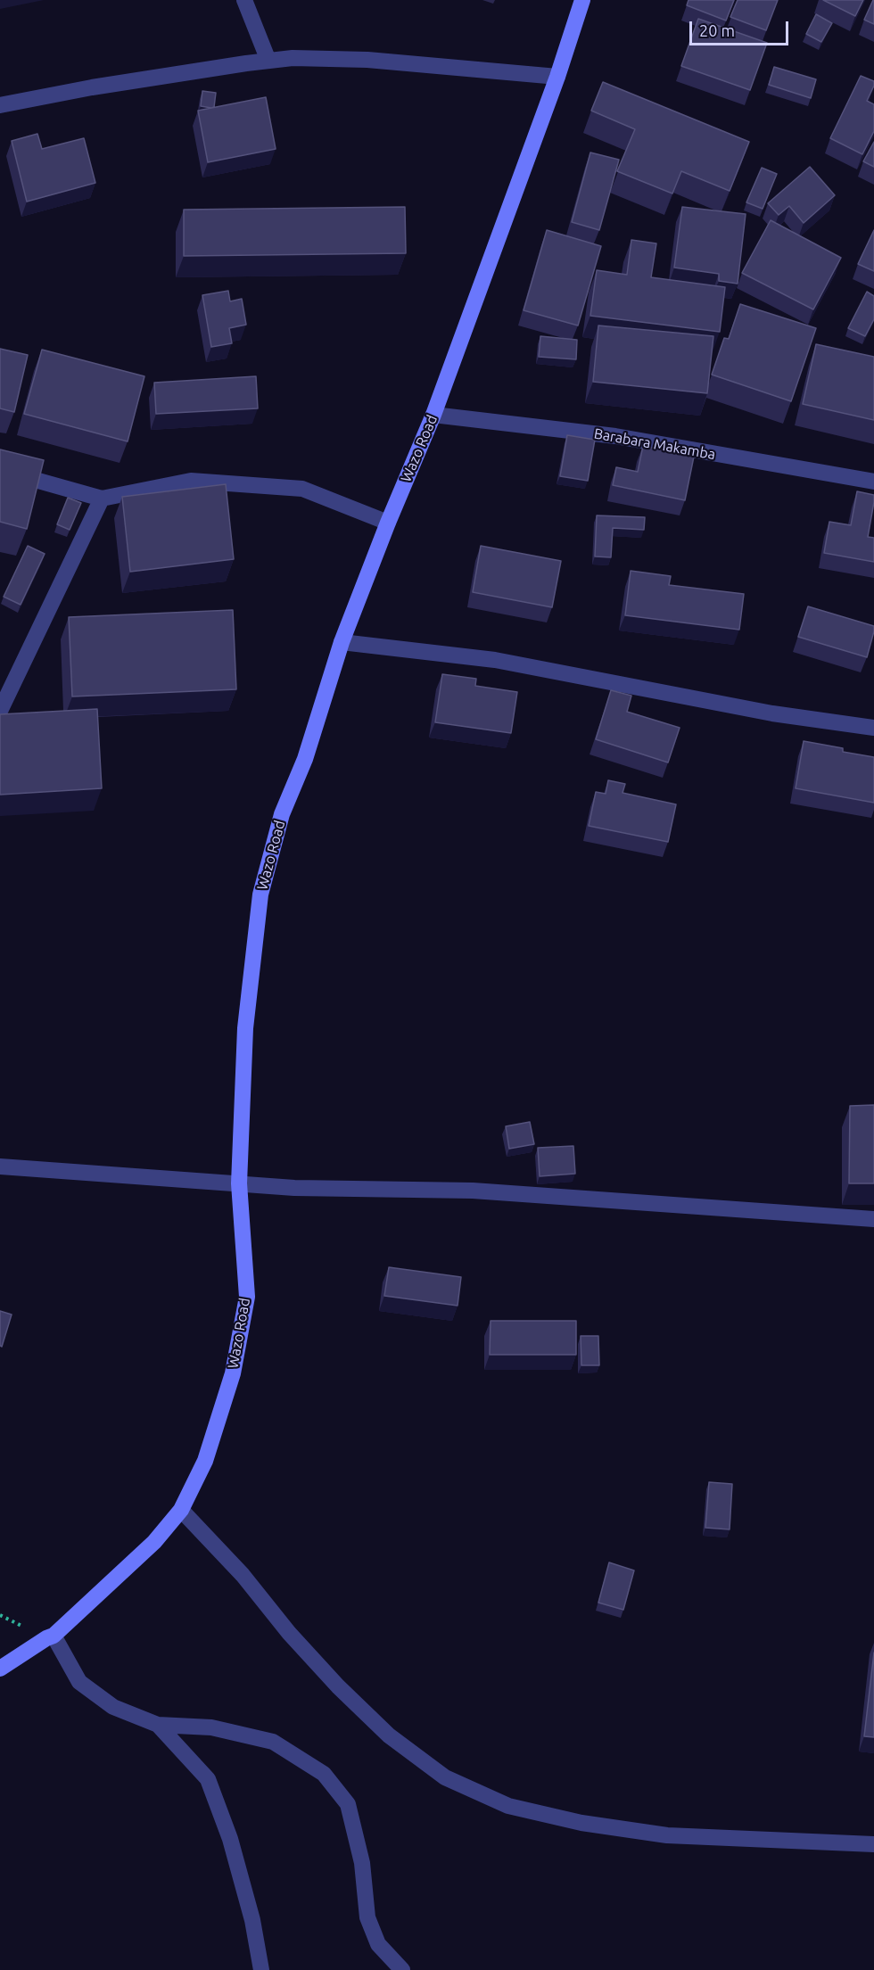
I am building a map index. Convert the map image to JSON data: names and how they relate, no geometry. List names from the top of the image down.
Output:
{
  "streets": {
    "main road": ["Wazo Road"],
    "street": ["Barabara Makamba"]
  },
  "crossings": [
    ["Barabara Makamba", "Wazo Road"]
  ],
  "scale_bar": "20 m"
}
